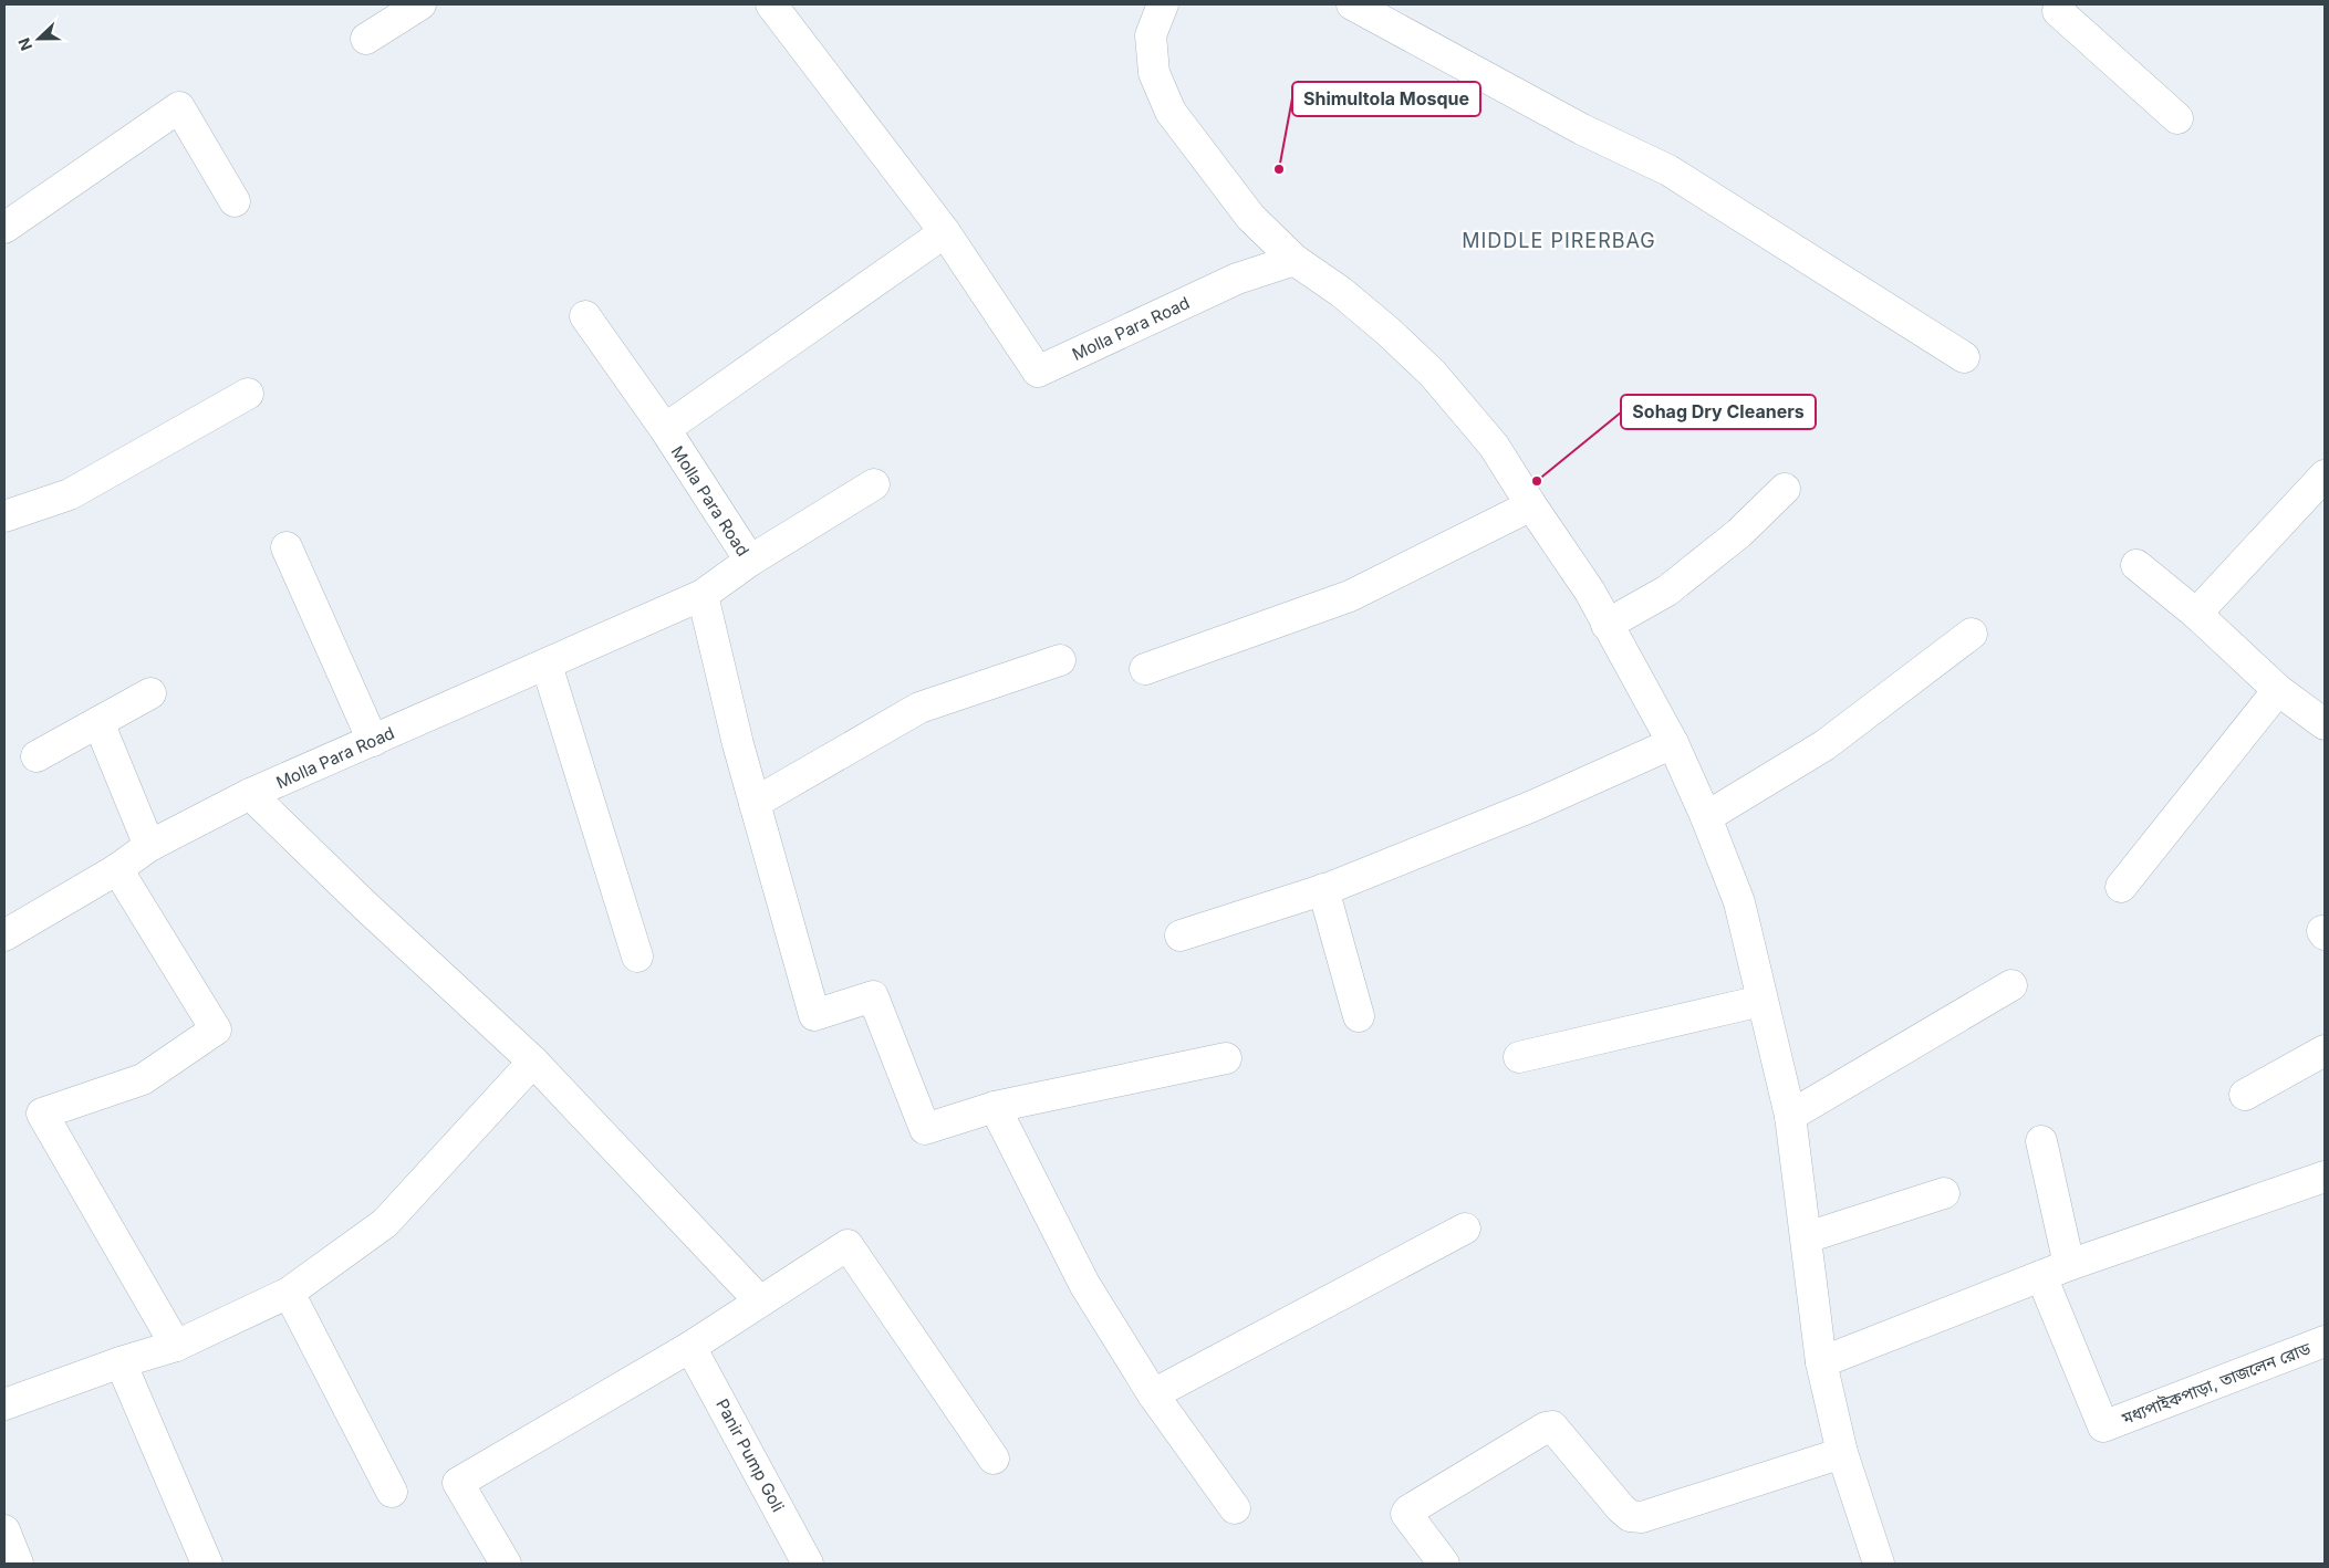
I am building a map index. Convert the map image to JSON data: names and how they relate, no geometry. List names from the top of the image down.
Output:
{
  "streets": {
    "street": ["Molla Para Road", "মধ্যপাইকপাড়া, তাজলেন রোড", "Panir Pump Goli"]
  },
  "districts": ["MIDDLE PIRERBAG"],
  "places": ["Shimultola Mosque", "Sohag Dry Cleaners"],
  "north": "left"
}
